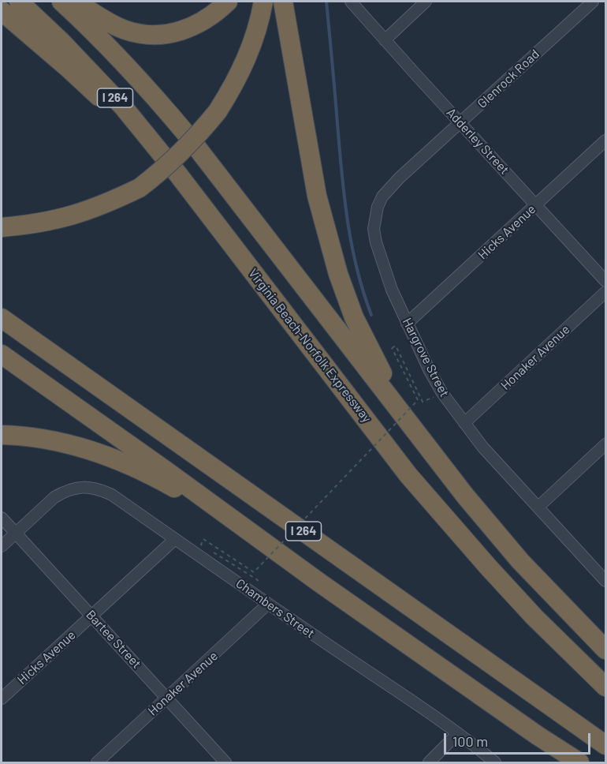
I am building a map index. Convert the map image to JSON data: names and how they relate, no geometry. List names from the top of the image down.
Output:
{
  "streets": {
    "highway": ["I 264", "Virginia Beach-Norfolk Expressway"],
    "street": [
      "Glenrock Road",
      "Adderley Street",
      "Hicks Avenue",
      "Hargrove Street",
      "Honaker Avenue",
      "Chambers Street",
      "Bartee Street"
    ]
  },
  "crossings": [
    ["Glenrock Road", "Adderley Street"],
    ["Glenrock Road", "Hargrove Street"],
    ["Adderley Street", "Hicks Avenue"],
    ["Hicks Avenue", "Hargrove Street"],
    ["Hicks Avenue", "Chambers Street"],
    ["Hicks Avenue", "Bartee Street"],
    ["Hargrove Street", "Honaker Avenue"],
    ["Honaker Avenue", "Chambers Street"],
    ["Honaker Avenue", "Bartee Street"],
    ["Chambers Street", "Bartee Street"]
  ],
  "scale_bar": "100 m"
}
